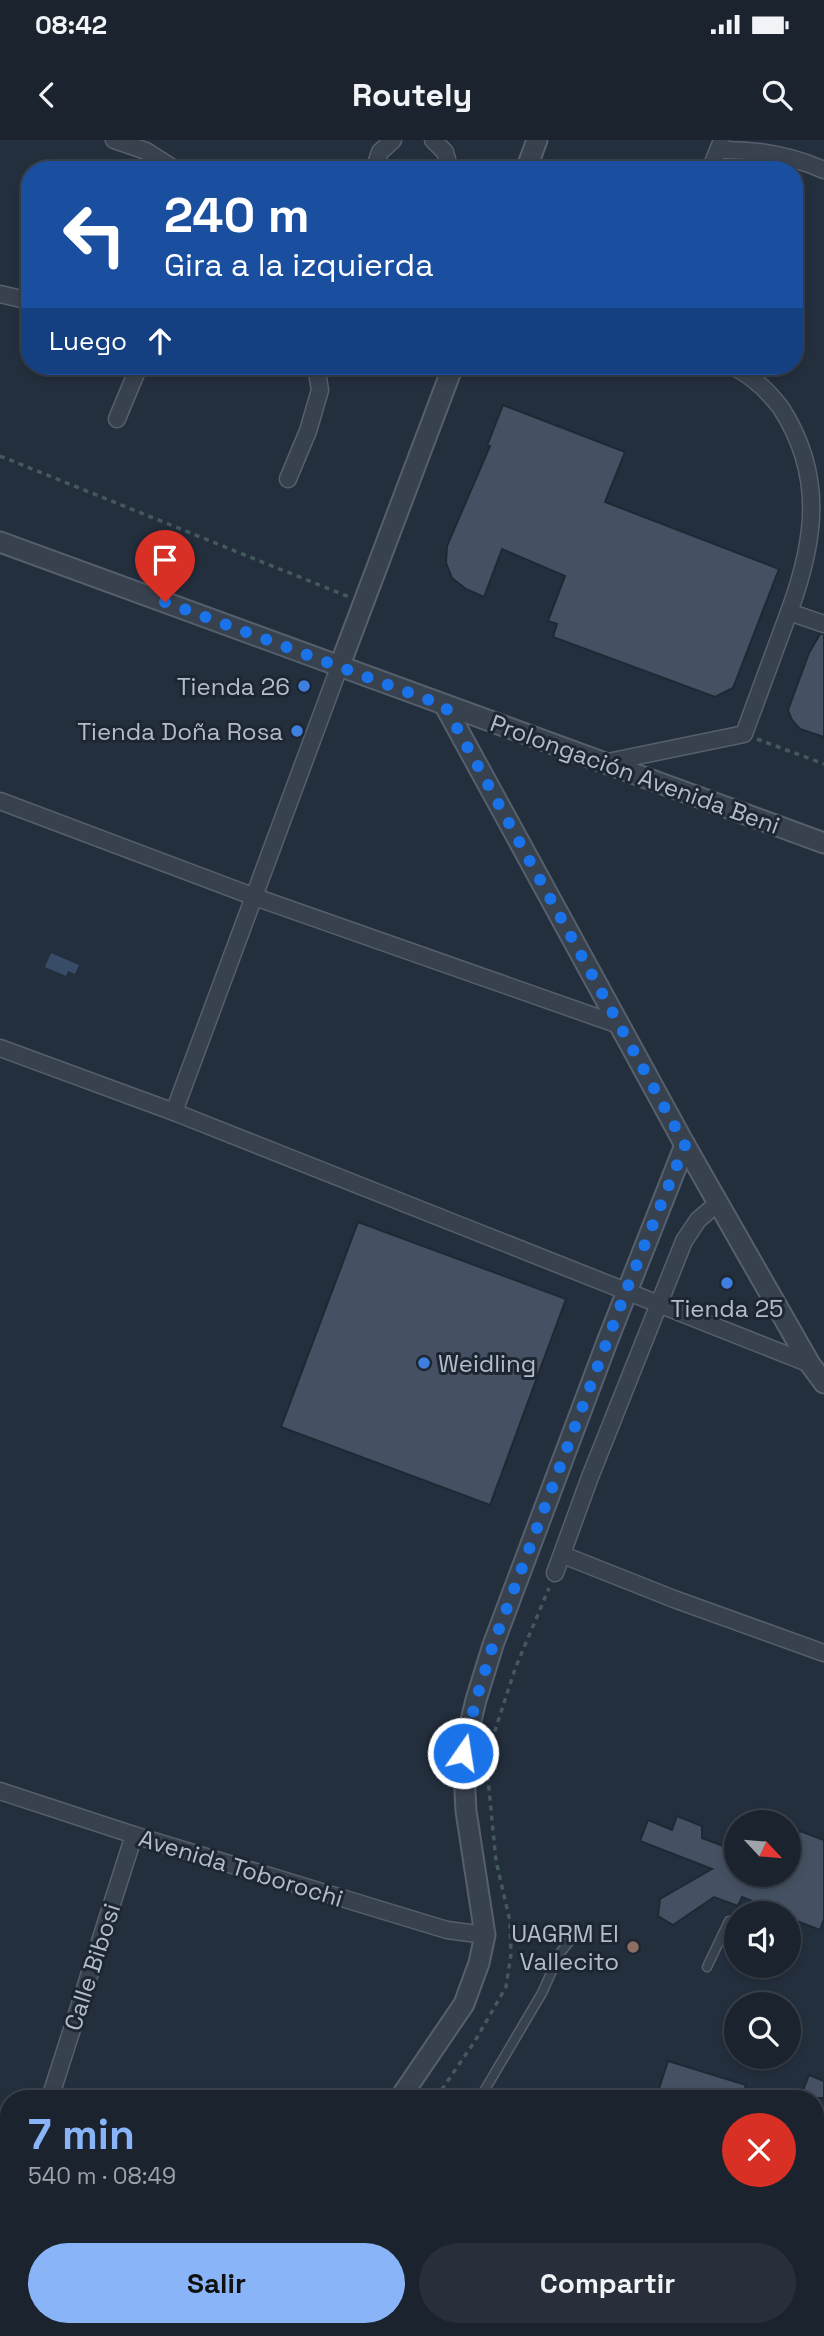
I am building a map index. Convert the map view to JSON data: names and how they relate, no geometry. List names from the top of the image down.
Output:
{
  "streets": {
    "street": ["Prolongación Avenida Beni", "Avenida Toborochi", "Calle Bibosi"]
  },
  "crossings": [
    ["Avenida Toborochi", "Calle Bibosi"]
  ],
  "places": [
    "Tienda 26",
    "Tienda Doña Rosa",
    "Tienda 25",
    "Weidling",
    "UAGRM El Vallecito"
  ],
  "north": "bottom right",
  "page": {
    "status": "08:42",
    "header": "Routely",
    "turn": ["240 m", "Gira a la izquierda"],
    "then": "Luego",
    "heading": ["7 min", "540 m · 08:49"],
    "buttons": ["Salir", "Compartir"]
  }
}
